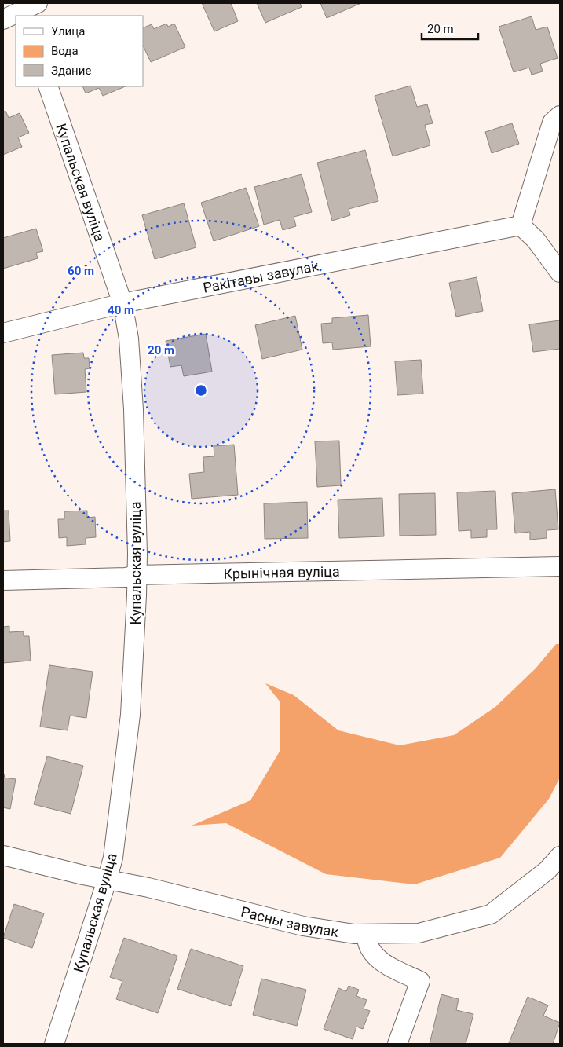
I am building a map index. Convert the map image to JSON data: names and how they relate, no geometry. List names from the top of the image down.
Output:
{
  "streets": {
    "street": [
      "Купальская вуліца",
      "Ракітавы завулак",
      "Крынічная вуліца",
      "Расны завулак"
    ]
  },
  "crossings": [
    ["Купальская вуліца", "Ракітавы завулак"],
    ["Купальская вуліца", "Крынічная вуліца"],
    ["Купальская вуліца", "Расны завулак"]
  ],
  "legend": ["Улица", "Вода", "Здание"],
  "scale_bar": "20 m",
  "rings": ["60 m", "40 m", "20 m"]
}
